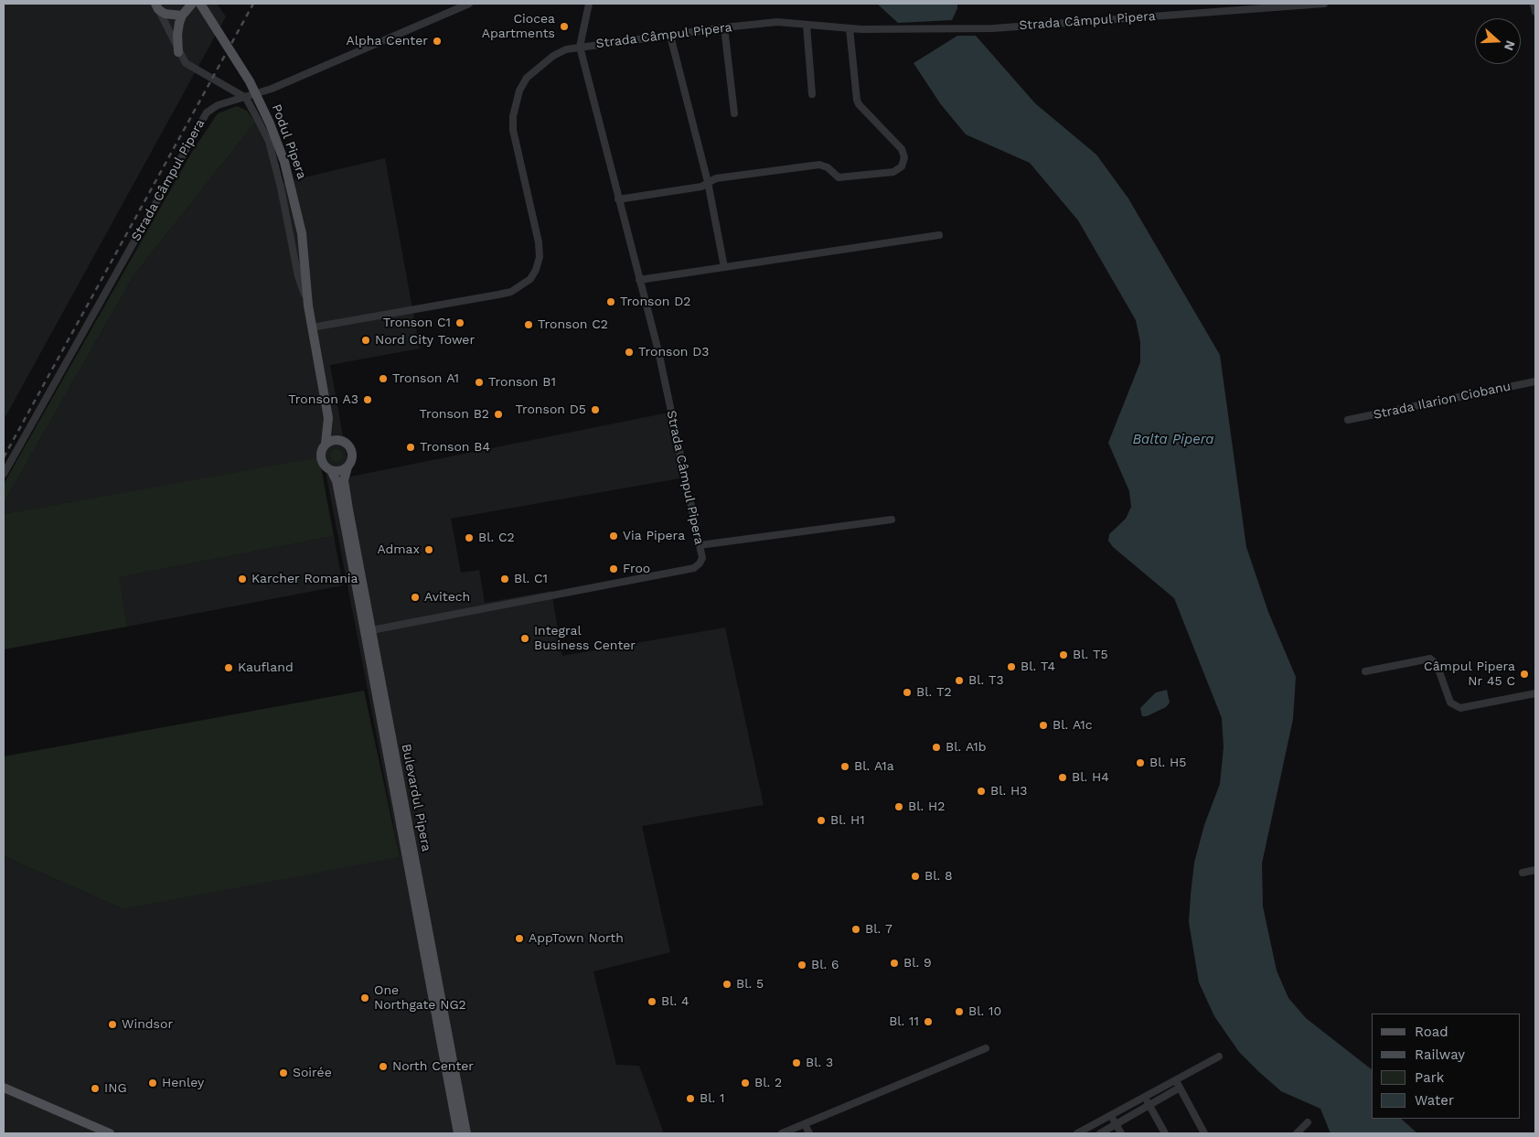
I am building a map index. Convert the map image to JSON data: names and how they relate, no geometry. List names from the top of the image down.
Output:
{
  "streets": {
    "main road": ["Podul Pipera", "Bulevardul Pipera"],
    "street": ["Strada Câmpul Pipera", "Strada Ilarion Ciobanu"]
  },
  "crossings": [
    ["Strada Câmpul Pipera", "Bulevardul Pipera"]
  ],
  "water": ["Balta Pipera"],
  "places": [
    "Ciocea Apartments",
    "Alpha Center",
    "Tronson D2",
    "Tronson C1",
    "Tronson C2",
    "Nord City Tower",
    "Tronson D3",
    "Tronson A1",
    "Tronson B1",
    "Tronson A3",
    "Tronson D5",
    "Tronson B2",
    "Tronson B4",
    "Via Pipera",
    "Bl. C2",
    "Admax",
    "Froo",
    "Karcher Romania",
    "Bl. C1",
    "Avitech",
    "Integral Business Center",
    "Bl. T5",
    "Bl. T4",
    "Kaufland",
    "Câmpul Pipera Nr 45 C",
    "Bl. T3",
    "Bl. T2",
    "Bl. A1c",
    "Bl. A1b",
    "Bl. H5",
    "Bl. A1a",
    "Bl. H4",
    "Bl. H3",
    "Bl. H2",
    "Bl. H1",
    "Bl. 8",
    "Bl. 7",
    "AppTown North",
    "Bl. 9",
    "Bl. 6",
    "Bl. 5",
    "One Northgate NG2",
    "Bl. 4",
    "Bl. 10",
    "Bl. 11",
    "Windsor",
    "Bl. 3",
    "North Center",
    "Soirée",
    "Henley",
    "Bl. 2",
    "ING",
    "Bl. 1"
  ],
  "legend": [
    "Road",
    "Railway",
    "Park",
    "Water"
  ],
  "north": "right"
}
